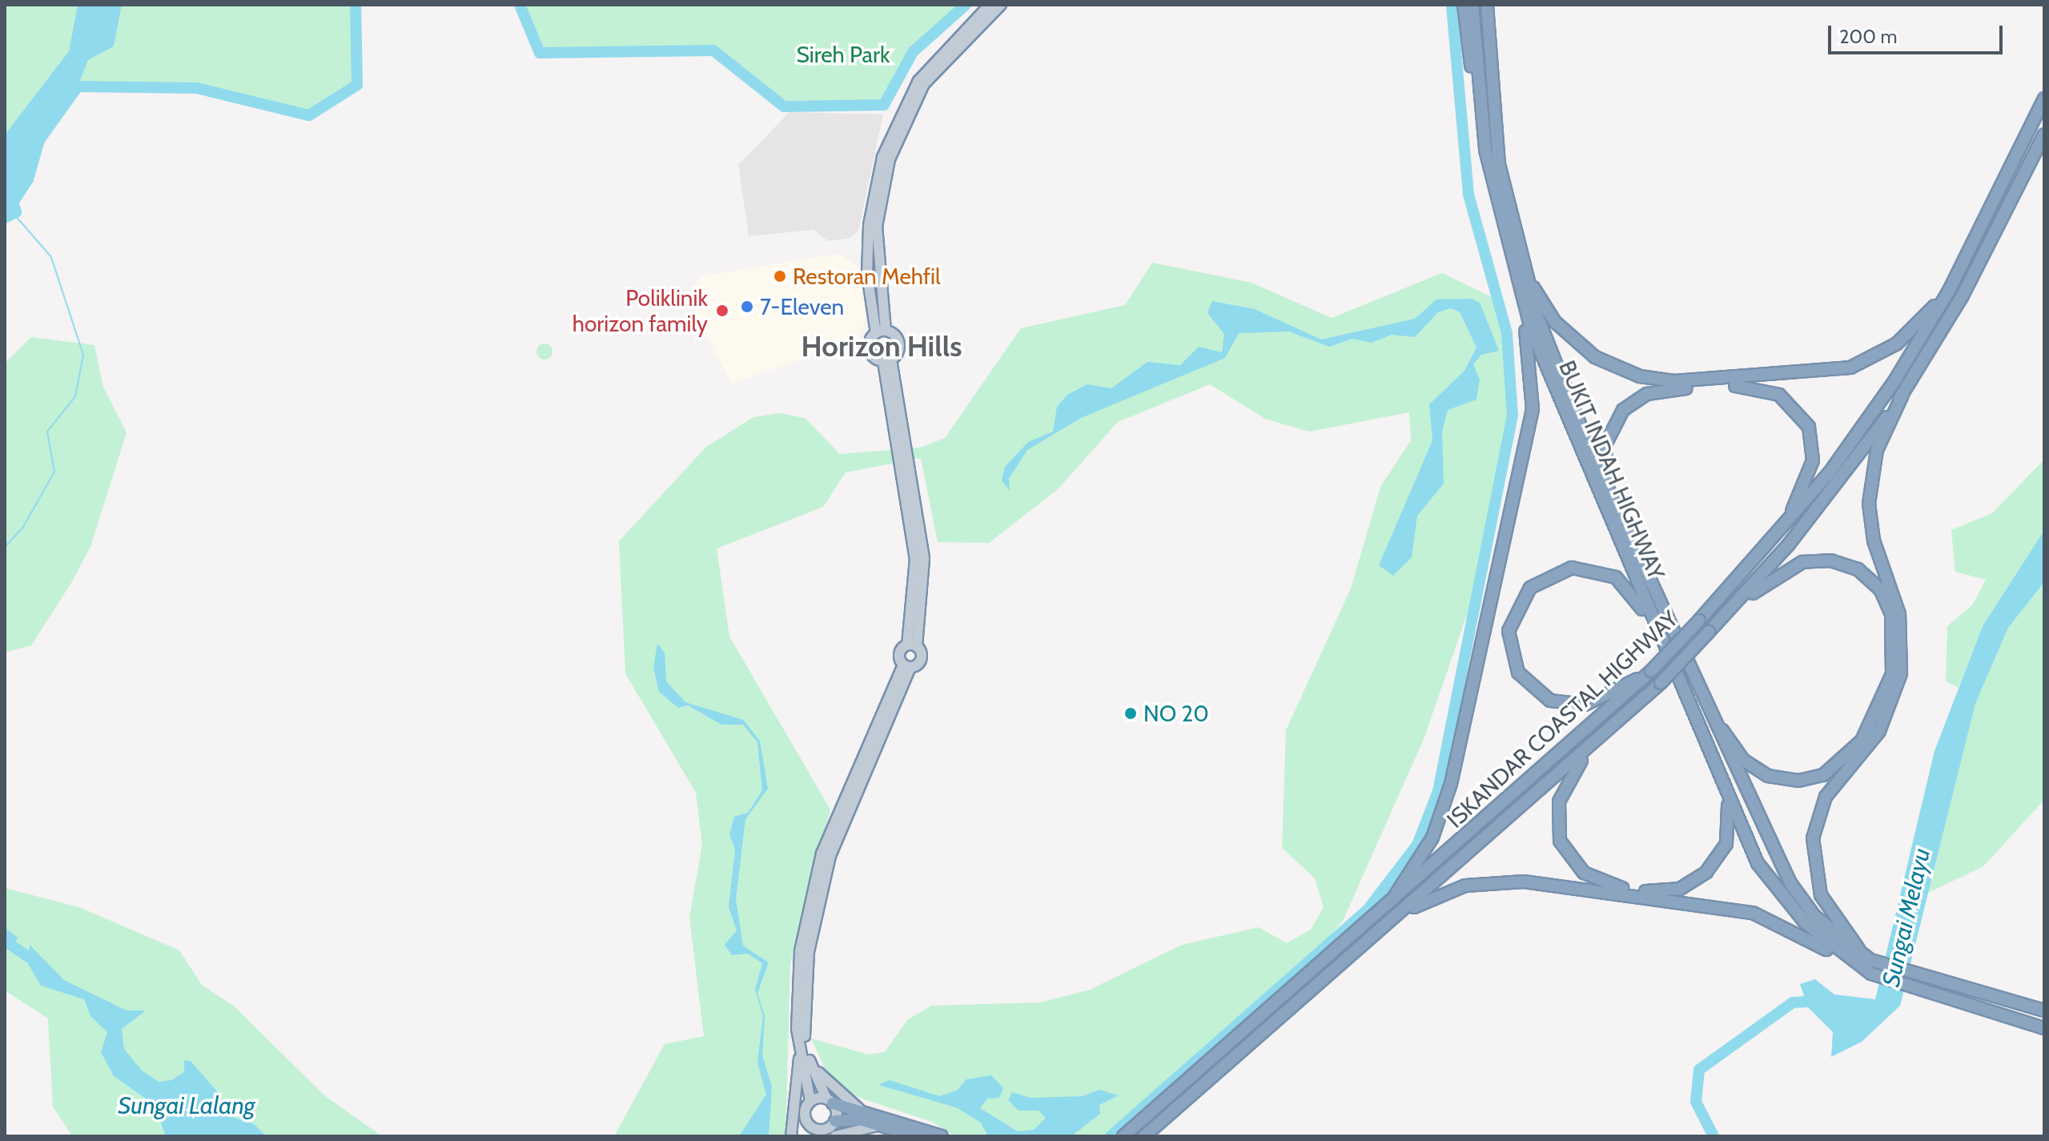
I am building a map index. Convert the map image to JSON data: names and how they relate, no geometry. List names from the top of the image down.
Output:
{
  "streets": {
    "highway": ["BUKIT INDAH HIGHWAY", "ISKANDAR COASTAL HIGHWAY"]
  },
  "districts": ["Horizon Hills"],
  "water": ["Sungai Melayu", "Sungai Lalang"],
  "parks": ["Sireh Park"],
  "places": [
    "Restoran Mehfil",
    "7-Eleven",
    "Poliklinik horizon family",
    "NO 20"
  ],
  "scale_bar": "200 m"
}
